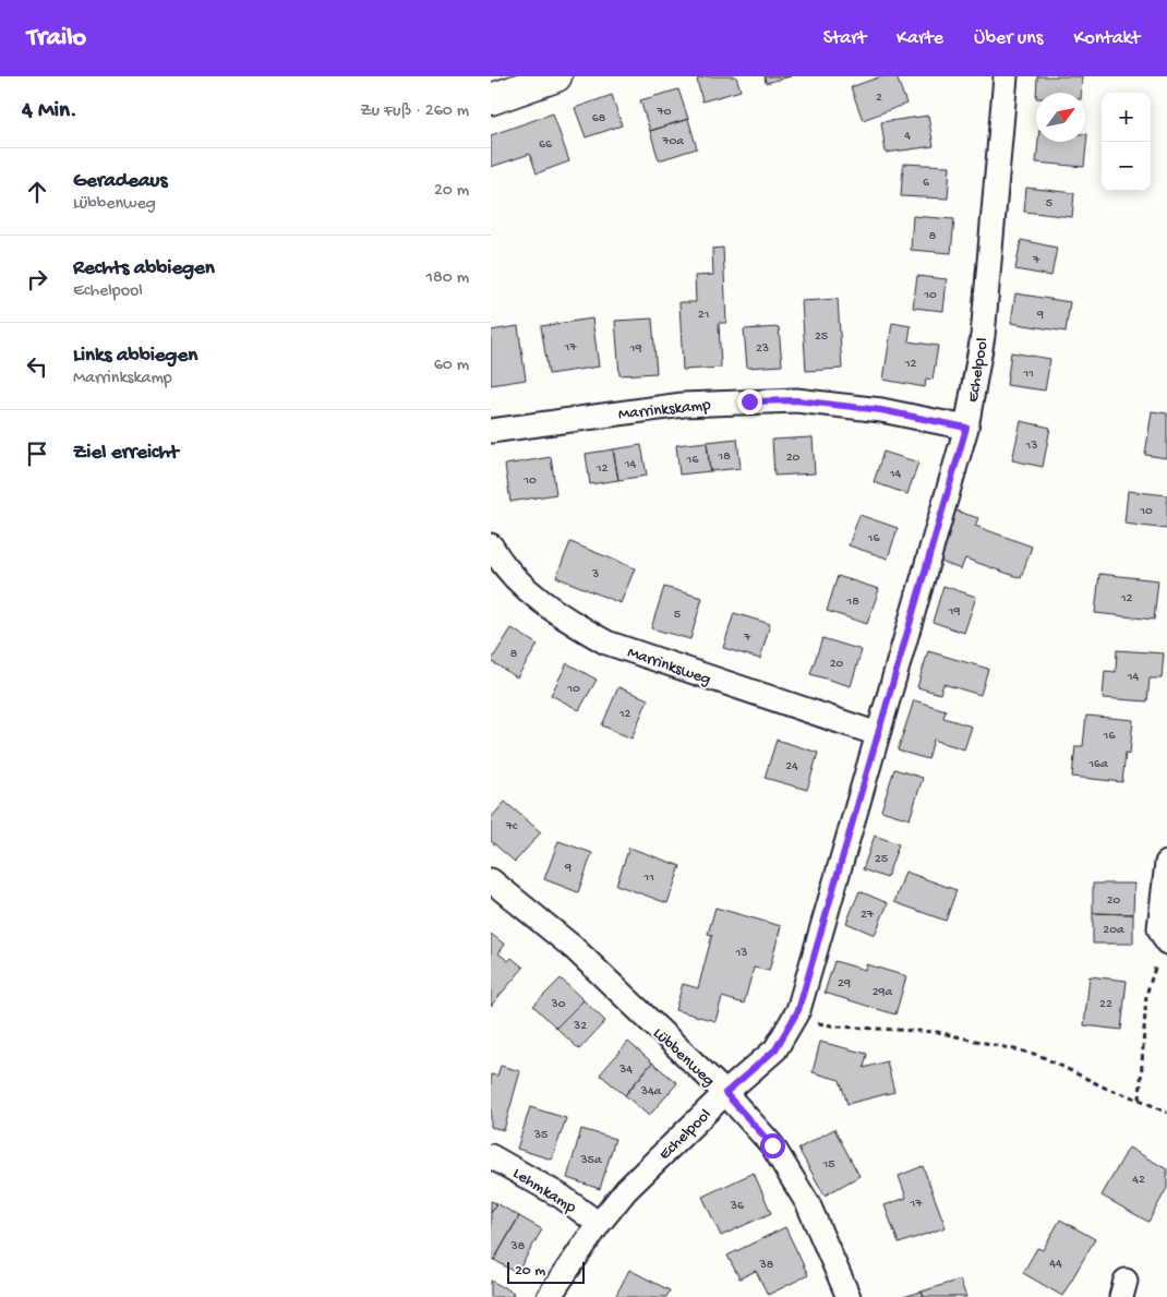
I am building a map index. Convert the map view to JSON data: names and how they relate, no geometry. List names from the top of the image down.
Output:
{
  "streets": {
    "street": [
      "Echelpool",
      "Marrinkskamp",
      "Marrinksweg",
      "Lübbenweg",
      "Lehmkamp"
    ]
  },
  "crossings": [
    ["Echelpool", "Marrinkskamp"],
    ["Echelpool", "Marrinksweg"],
    ["Echelpool", "Lübbenweg"],
    ["Echelpool", "Lehmkamp"]
  ],
  "house_numbers": [
    "2",
    "70",
    "68",
    "4",
    "70a",
    "66",
    "6",
    "5",
    "8",
    "7",
    "10",
    "21",
    "9",
    "25",
    "17",
    "19",
    "23",
    "12",
    "11",
    "13",
    "18",
    "20",
    "16",
    "14",
    "12",
    "14",
    "10",
    "10",
    "16",
    "3",
    "12",
    "18",
    "19",
    "5",
    "7",
    "8",
    "20",
    "14",
    "10",
    "12",
    "16",
    "16a",
    "24",
    "7c",
    "25",
    "9",
    "11",
    "20",
    "27",
    "20a",
    "13",
    "29",
    "29a",
    "30",
    "22",
    "32",
    "34",
    "34a",
    "35",
    "35a",
    "15",
    "42",
    "17",
    "36",
    "38",
    "44",
    "38"
  ],
  "scale_bar": "20 m",
  "north": "top right",
  "page": {
    "header": "Trailo",
    "nav": [
      "Start",
      "Karte",
      "Über uns",
      "Kontakt"
    ],
    "heading": ["4 Min.", "Zu Fuß · 260 m"],
    "map_buttons": ["+", "−"],
    "list": [
      ["Geradeaus", "Lübbenweg", "20 m"],
      ["Rechts abbiegen", "Echelpool", "180 m"],
      ["Links abbiegen", "Marrinkskamp", "60 m"],
      "Ziel erreicht"
    ],
    "scale": "20 m"
  }
}
